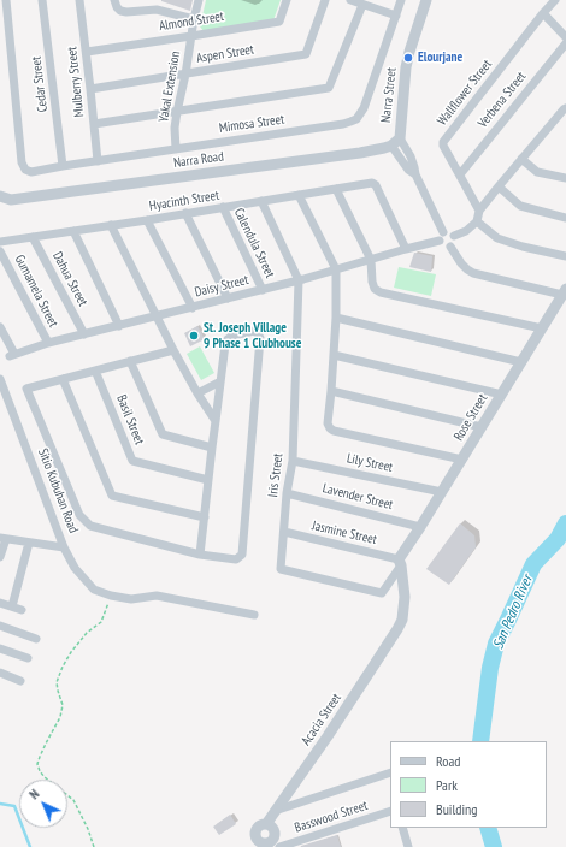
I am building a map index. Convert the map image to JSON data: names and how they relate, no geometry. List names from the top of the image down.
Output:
{
  "streets": {
    "street": [
      "Almond Street",
      "Aspen Street",
      "Mulberry Street",
      "Cedar Street",
      "Yakal Extension",
      "Wallflower Street",
      "Narra Street",
      "Verbena Street",
      "Mimosa Street",
      "Narra Road",
      "Hyacinth Street",
      "Calendula Street",
      "Dahua Street",
      "Daisy Street",
      "Gumamela Street",
      "Rose Street",
      "Basil Street",
      "Lily Street",
      "Iris Street",
      "Sitio Kubuhan Road",
      "Lavender Street",
      "Jasmine Street",
      "Acacia Street",
      "Basswood Street"
    ]
  },
  "crossings": [
    ["Almond Street", "Mulberry Street"],
    ["Almond Street", "Yakal Extension"],
    ["Aspen Street", "Mulberry Street"],
    ["Aspen Street", "Yakal Extension"],
    ["Mulberry Street", "Mimosa Street"],
    ["Cedar Street", "Mimosa Street"],
    ["Yakal Extension", "Mimosa Street"],
    ["Wallflower Street", "Verbena Street"],
    ["Narra Street", "Narra Road"],
    ["Hyacinth Street", "Calendula Street"],
    ["Hyacinth Street", "Dahua Street"],
    ["Hyacinth Street", "Daisy Street"],
    ["Calendula Street", "Daisy Street"],
    ["Dahua Street", "Daisy Street"],
    ["Daisy Street", "Gumamela Street"],
    ["Daisy Street", "Iris Street"],
    ["Rose Street", "Lily Street"],
    ["Rose Street", "Iris Street"],
    ["Rose Street", "Lavender Street"],
    ["Rose Street", "Jasmine Street"],
    ["Rose Street", "Acacia Street"],
    ["Lily Street", "Iris Street"],
    ["Iris Street", "Lavender Street"],
    ["Iris Street", "Jasmine Street"],
    ["Iris Street", "Acacia Street"],
    ["Jasmine Street", "Acacia Street"]
  ],
  "water": ["San Pedro River"],
  "places": ["Elourjane", "St. Joseph Village 9 Phase 1 Clubhouse"],
  "legend": ["Road", "Park", "Building"],
  "north": "top left"
}
